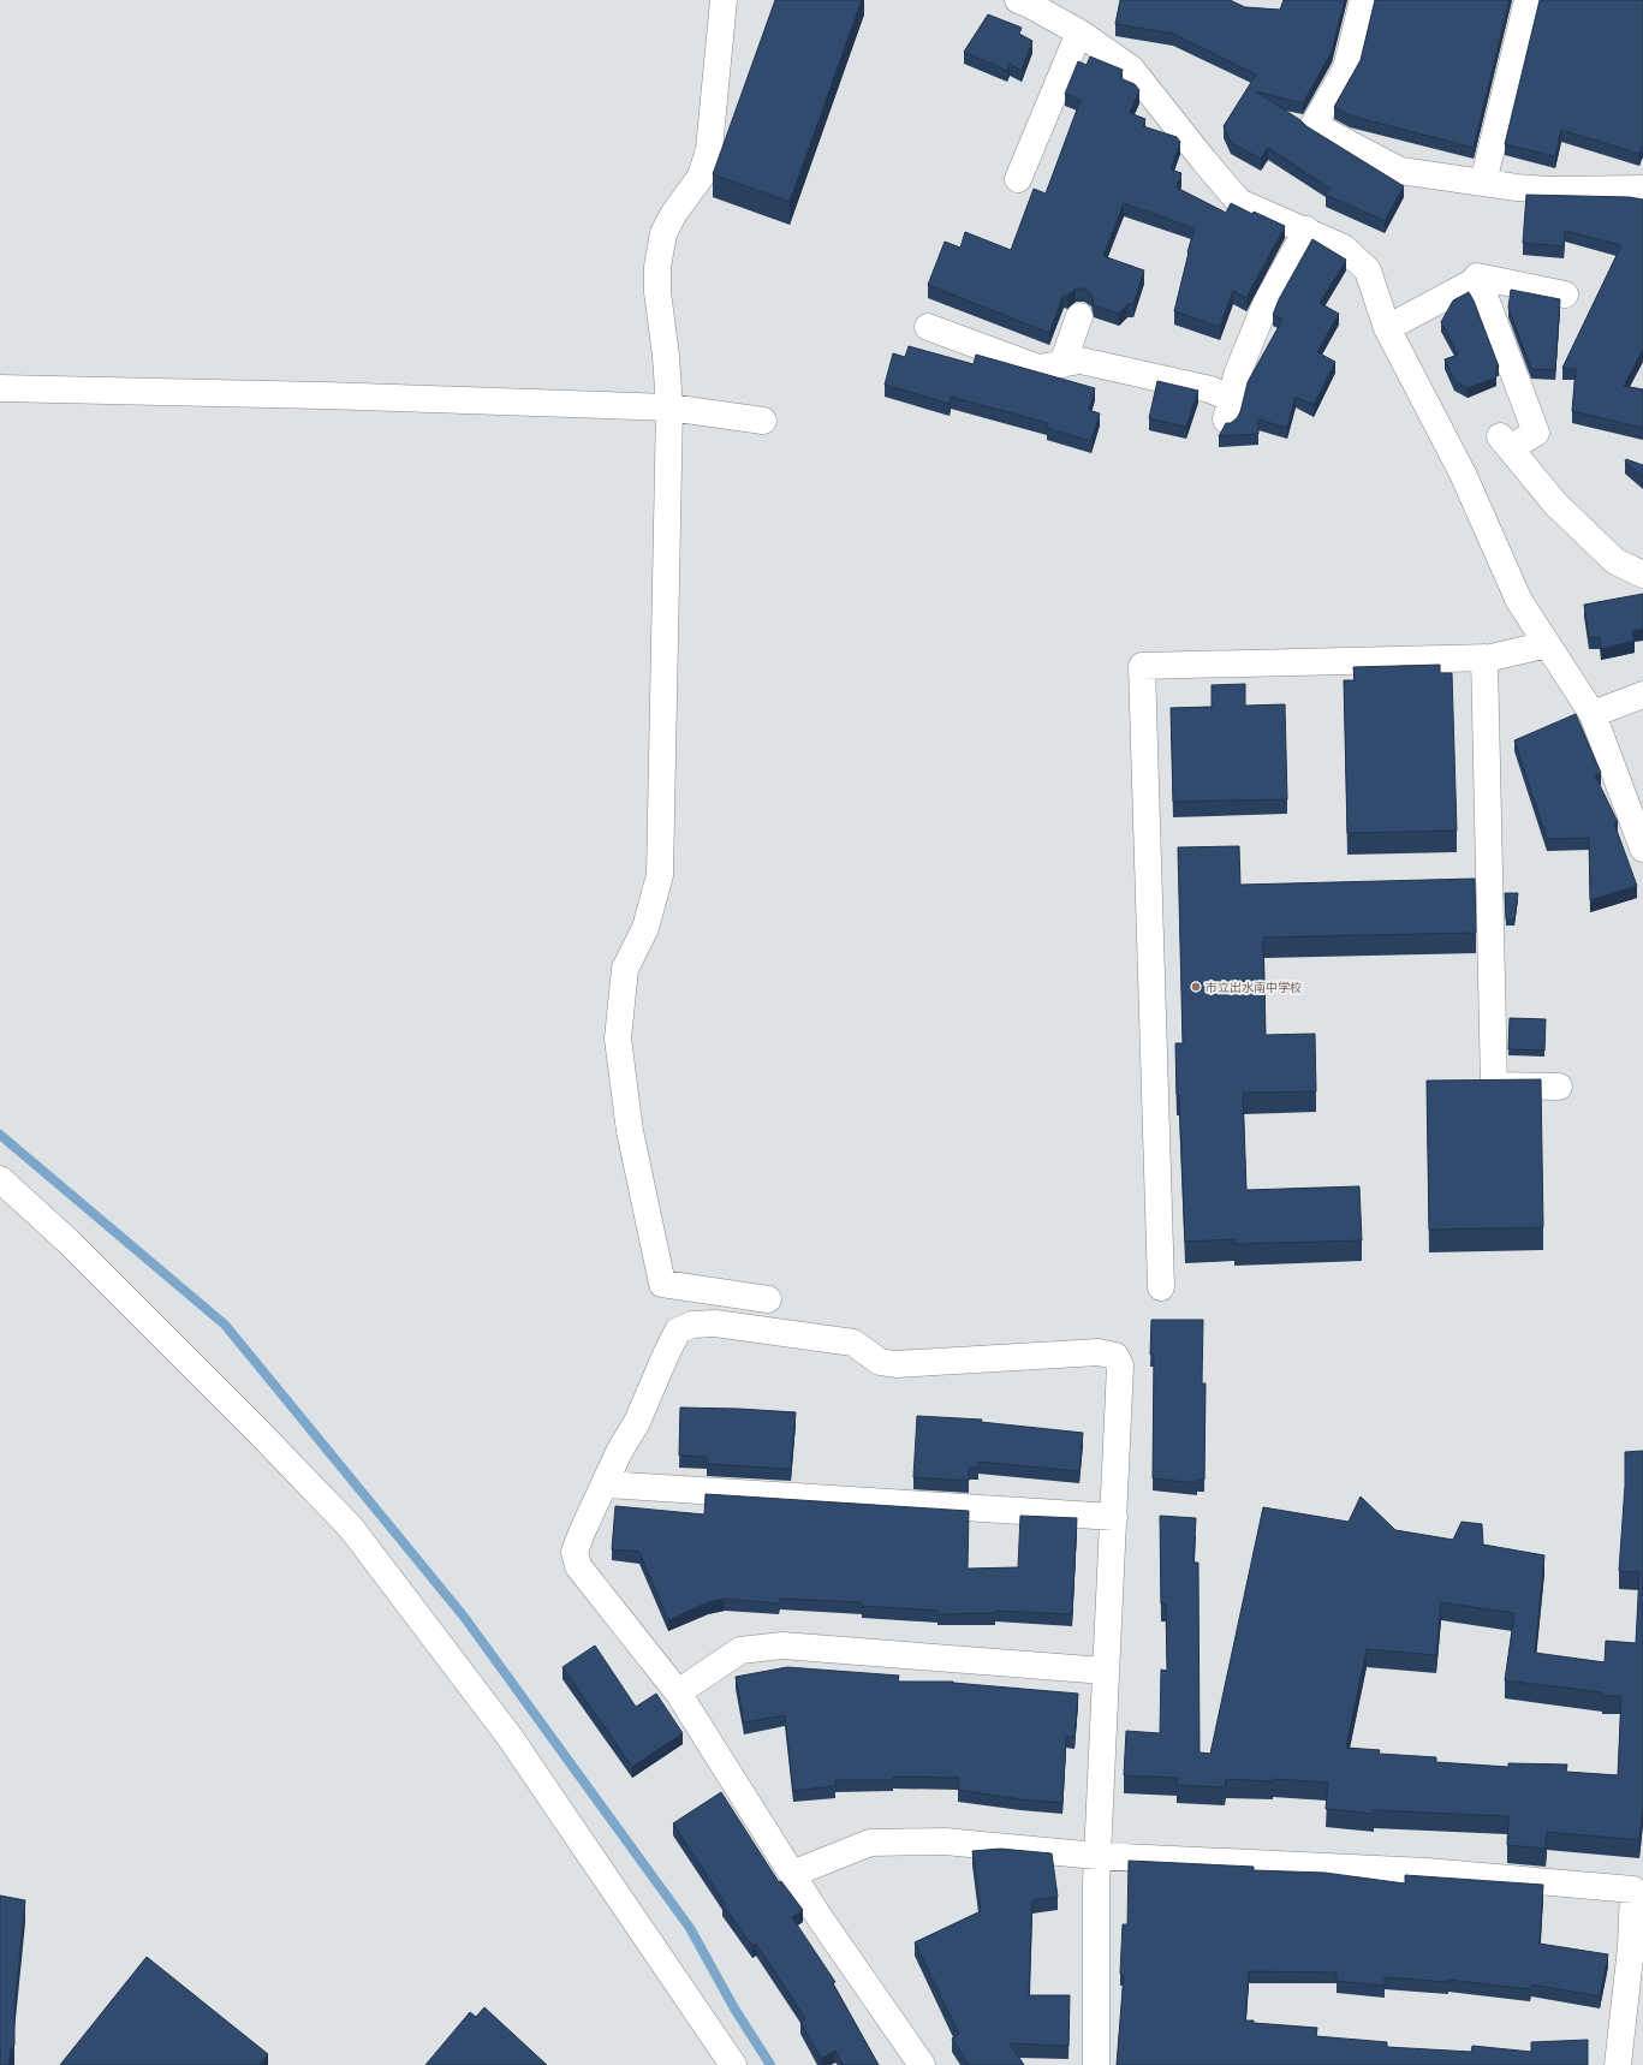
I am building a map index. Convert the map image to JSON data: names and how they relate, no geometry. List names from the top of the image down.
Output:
{
  "places": ["市立出水南中学校"]
}
